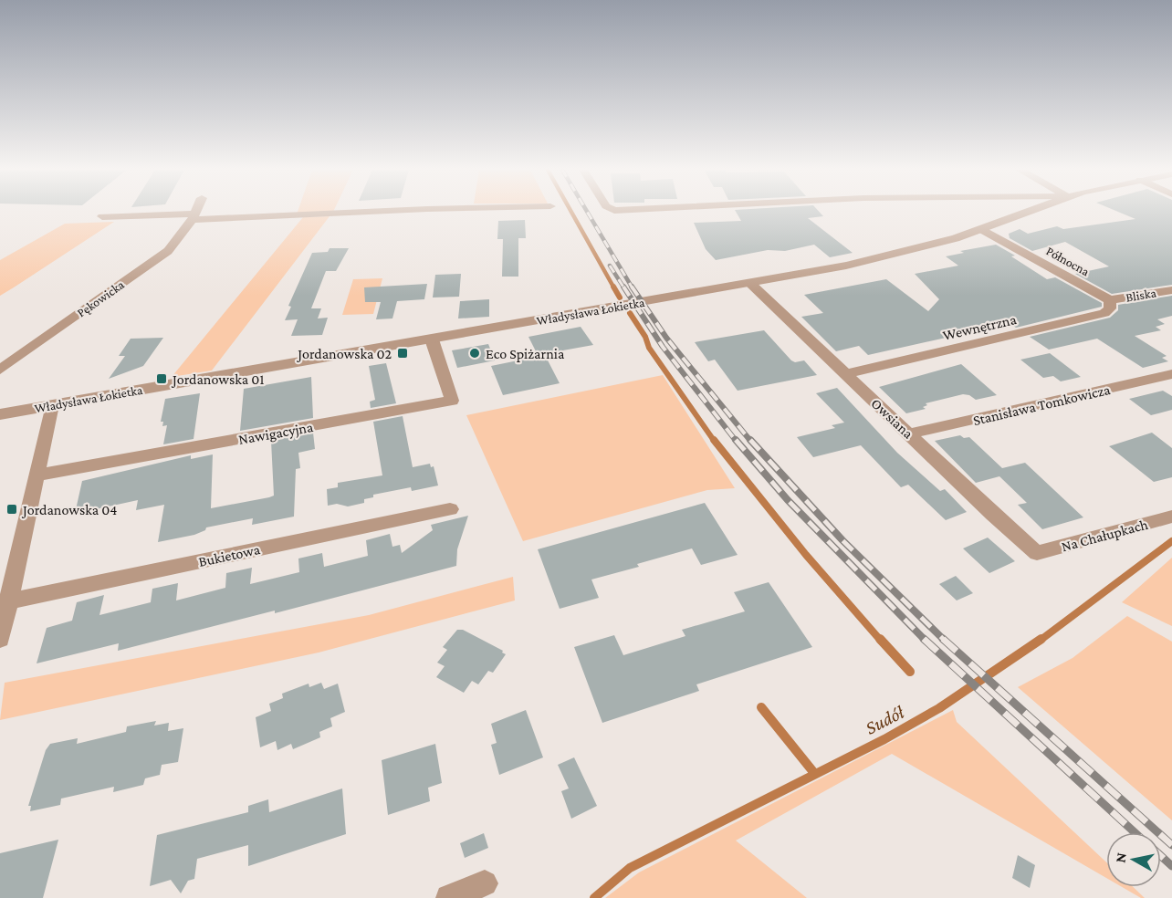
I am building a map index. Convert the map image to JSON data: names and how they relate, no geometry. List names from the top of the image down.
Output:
{
  "streets": {
    "street": [
      "Północna",
      "Bliska",
      "Pękowicka",
      "Władysława Łokietka",
      "Wewnętrzna",
      "Stanisława Tomkowicza",
      "Owsiana",
      "Nawigacyjna",
      "Na Chałupkach",
      "Bukietowa"
    ]
  },
  "crossings": [
    ["Północna", "Bliska"],
    ["Północna", "Władysława Łokietka"],
    ["Północna", "Wewnętrzna"],
    ["Bliska", "Wewnętrzna"],
    ["Władysława Łokietka", "Owsiana"],
    ["Władysława Łokietka", "Nawigacyjna"],
    ["Wewnętrzna", "Owsiana"],
    ["Stanisława Tomkowicza", "Owsiana"],
    ["Owsiana", "Na Chałupkach"]
  ],
  "water": ["Sudół"],
  "places": {
    "transit": ["Jordanowska 02", "Jordanowska 01", "Jordanowska 04"],
    "other": ["Eco Spiżarnia"]
  },
  "north": "left"
}
